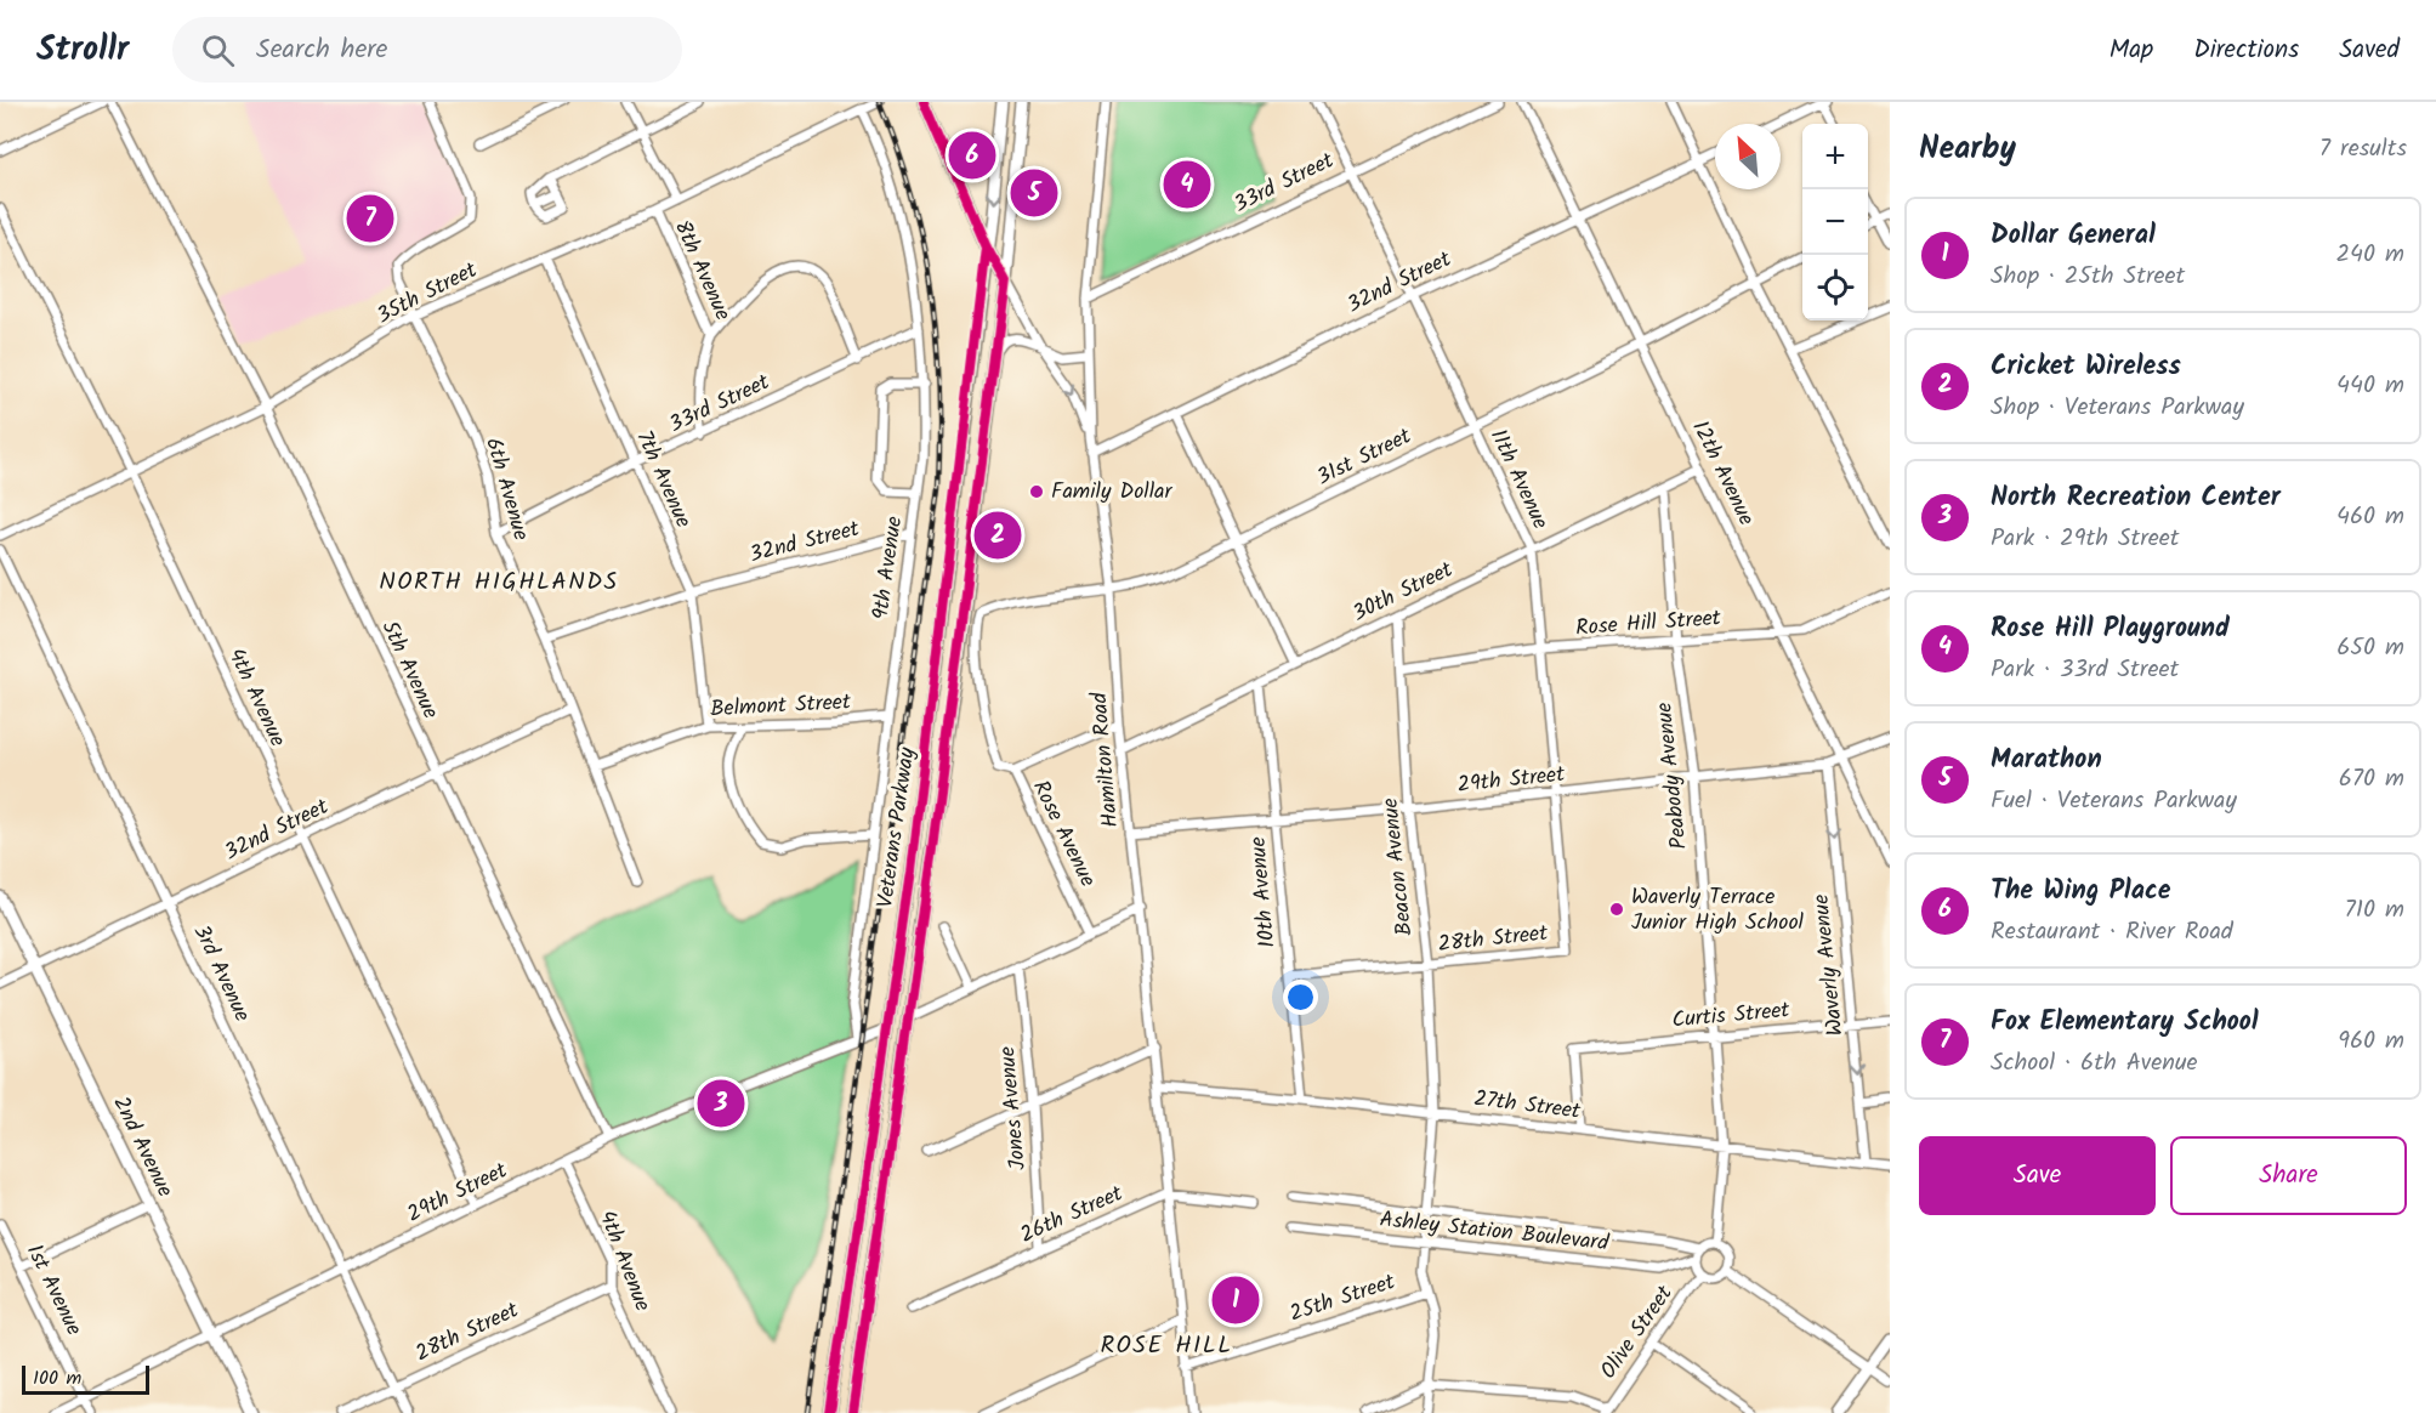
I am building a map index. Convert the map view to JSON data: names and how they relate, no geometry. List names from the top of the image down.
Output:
{
  "streets": {
    "main road": ["Veterans Parkway", "2nd Avenue"],
    "street": [
      "33rd Street",
      "8th Avenue",
      "32nd Street",
      "35th Street",
      "31st Street",
      "12th Avenue",
      "7th Avenue",
      "11th Avenue",
      "6th Avenue",
      "9th Avenue",
      "30th Street",
      "Rose Hill Street",
      "5th Avenue",
      "4th Avenue",
      "Belmont Street",
      "Hamilton Road",
      "Peabody Avenue",
      "29th Street",
      "Rose Avenue",
      "Beacon Avenue",
      "10th Avenue",
      "28th Street",
      "Waverly Avenue",
      "3rd Avenue",
      "Curtis Street",
      "27th Street",
      "Jones Avenue",
      "26th Street",
      "Ashley Station Boulevard",
      "1st Avenue",
      "25th Street",
      "Olive Street"
    ]
  },
  "crossings": [
    ["33rd Street", "8th Avenue"],
    ["33rd Street", "7th Avenue"],
    ["33rd Street", "11th Avenue"],
    ["33rd Street", "6th Avenue"],
    ["33rd Street", "9th Avenue"],
    ["33rd Street", "Hamilton Road"],
    ["8th Avenue", "35th Street"],
    ["32nd Street", "12th Avenue"],
    ["32nd Street", "7th Avenue"],
    ["32nd Street", "11th Avenue"],
    ["32nd Street", "6th Avenue"],
    ["32nd Street", "9th Avenue"],
    ["32nd Street", "5th Avenue"],
    ["32nd Street", "4th Avenue"],
    ["32nd Street", "Hamilton Road"],
    ["32nd Street", "3rd Avenue"],
    ["32nd Street", "2nd Avenue"],
    ["35th Street", "7th Avenue"],
    ["35th Street", "6th Avenue"],
    ["35th Street", "9th Avenue"],
    ["35th Street", "5th Avenue"],
    ["35th Street", "4th Avenue"],
    ["31st Street", "12th Avenue"],
    ["31st Street", "11th Avenue"],
    ["31st Street", "Hamilton Road"],
    ["31st Street", "Rose Avenue"],
    ["12th Avenue", "30th Street"],
    ["12th Avenue", "Rose Hill Street"],
    ["12th Avenue", "29th Street"],
    ["7th Avenue", "Belmont Street"],
    ["11th Avenue", "30th Street"],
    ["11th Avenue", "Rose Hill Street"],
    ["11th Avenue", "29th Street"],
    ["11th Avenue", "28th Street"],
    ["6th Avenue", "Belmont Street"],
    ["9th Avenue", "Belmont Street"],
    ["9th Avenue", "29th Street"],
    ["30th Street", "Hamilton Road"],
    ["30th Street", "Peabody Avenue"],
    ["30th Street", "Beacon Avenue"],
    ["30th Street", "10th Avenue"],
    ["Rose Hill Street", "Peabody Avenue"],
    ["Rose Hill Street", "Beacon Avenue"],
    ["5th Avenue", "29th Street"],
    ["4th Avenue", "29th Street"],
    ["4th Avenue", "28th Street"],
    ["Hamilton Road", "29th Street"],
    ["Hamilton Road", "27th Street"],
    ["Hamilton Road", "26th Street"],
    ["Hamilton Road", "25th Street"],
    ["Peabody Avenue", "29th Street"],
    ["Peabody Avenue", "Curtis Street"],
    ["Peabody Avenue", "27th Street"],
    ["29th Street", "Veterans Parkway"],
    ["29th Street", "Beacon Avenue"],
    ["29th Street", "10th Avenue"],
    ["29th Street", "Waverly Avenue"],
    ["29th Street", "3rd Avenue"],
    ["29th Street", "2nd Avenue"],
    ["29th Street", "1st Avenue"],
    ["Beacon Avenue", "28th Street"],
    ["Beacon Avenue", "27th Street"],
    ["Beacon Avenue", "Ashley Station Boulevard"],
    ["Beacon Avenue", "25th Street"],
    ["10th Avenue", "28th Street"],
    ["10th Avenue", "27th Street"],
    ["28th Street", "3rd Avenue"],
    ["Waverly Avenue", "Curtis Street"],
    ["Waverly Avenue", "27th Street"],
    ["Curtis Street", "27th Street"],
    ["Jones Avenue", "26th Street"],
    ["Ashley Station Boulevard", "Olive Street"]
  ],
  "one_way": ["Waverly Avenue"],
  "districts": ["NORTH HIGHLANDS", "ROSE HILL"],
  "places": ["Family Dollar", "Waverly Terrace Junior High School"],
  "scale_bar": "100 m",
  "north": "top left",
  "page": {
    "header": "Strollr",
    "search": "Search here",
    "nav": ["Map", "Directions", "Saved"],
    "heading": ["Nearby", "7 results"],
    "map_buttons": ["+", "−"],
    "pins": [
      "6",
      "4",
      "5",
      "7",
      "2",
      "3",
      "1"
    ],
    "list": [
      {
        "mark": "1",
        "name": "Dollar General",
        "note": "Shop · 25th Street",
        "value": "240 m"
      },
      {
        "mark": "2",
        "name": "Cricket Wireless",
        "note": "Shop · Veterans Parkway",
        "value": "440 m"
      },
      {
        "mark": "3",
        "name": "North Recreation Center",
        "note": "Park · 29th Street",
        "value": "460 m"
      },
      {
        "mark": "4",
        "name": "Rose Hill Playground",
        "note": "Park · 33rd Street",
        "value": "650 m"
      },
      {
        "mark": "5",
        "name": "Marathon",
        "note": "Fuel · Veterans Parkway",
        "value": "670 m"
      },
      {
        "mark": "6",
        "name": "The Wing Place",
        "note": "Restaurant · River Road",
        "value": "710 m"
      },
      {
        "mark": "7",
        "name": "Fox Elementary School",
        "note": "School · 6th Avenue",
        "value": "960 m"
      }
    ],
    "buttons": ["Save", "Share"],
    "scale": "100 m"
  }
}
